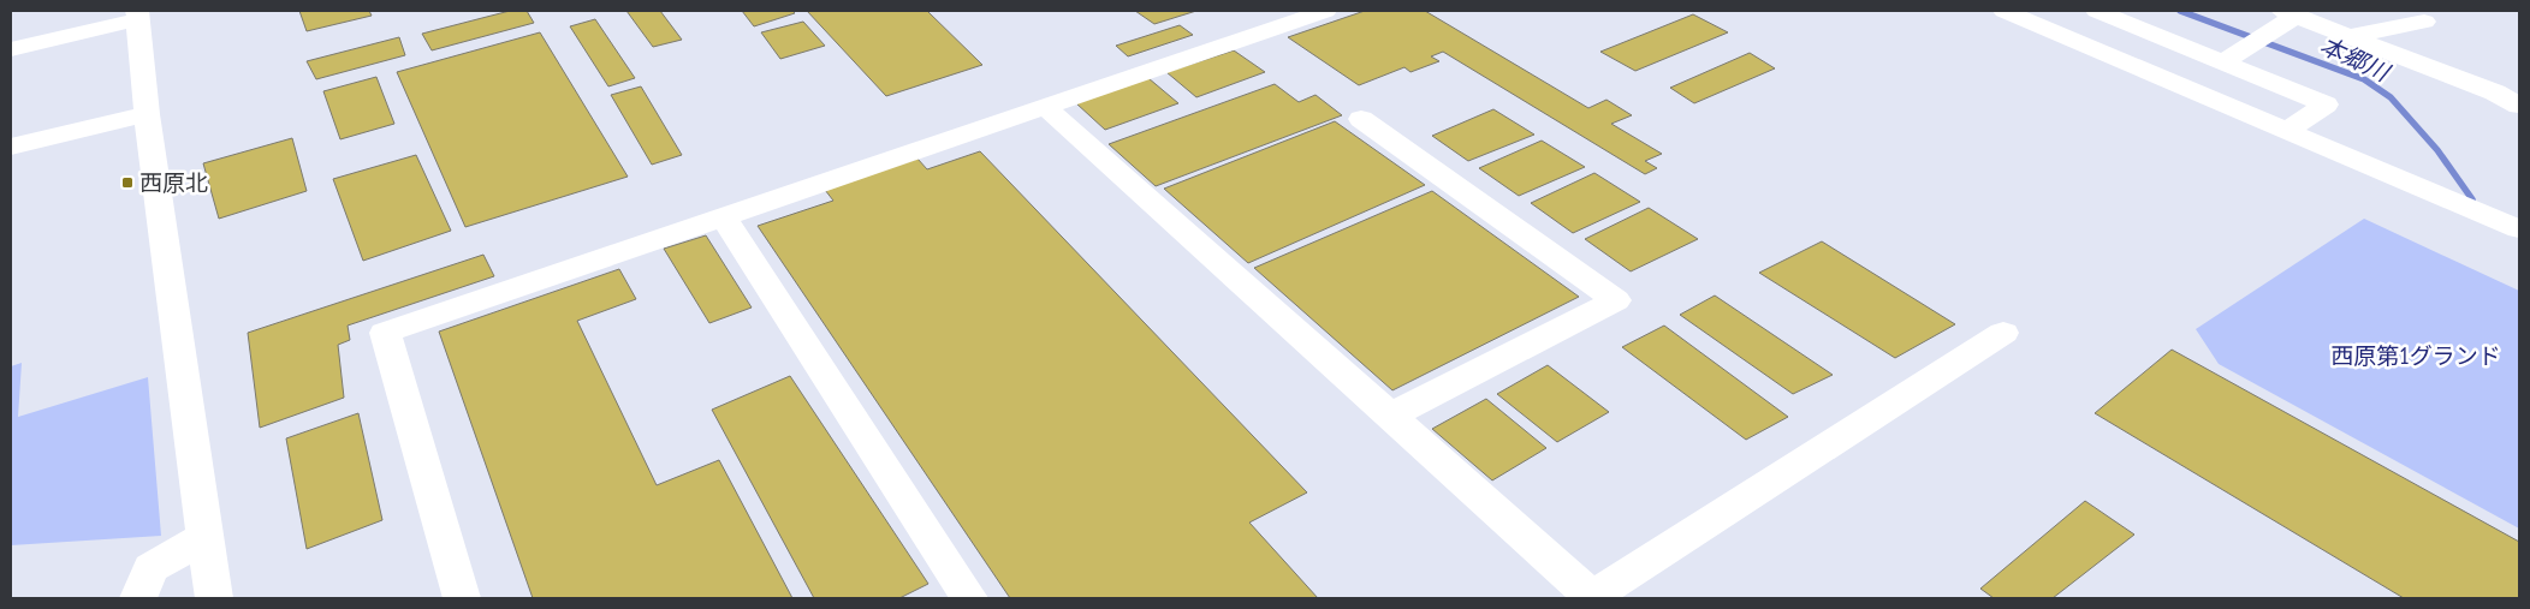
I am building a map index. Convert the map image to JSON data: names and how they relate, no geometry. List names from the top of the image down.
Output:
{
  "water": ["本郷川"],
  "parks": ["西原第1グランド"],
  "places": {
    "transit": ["西原北"]
  }
}
